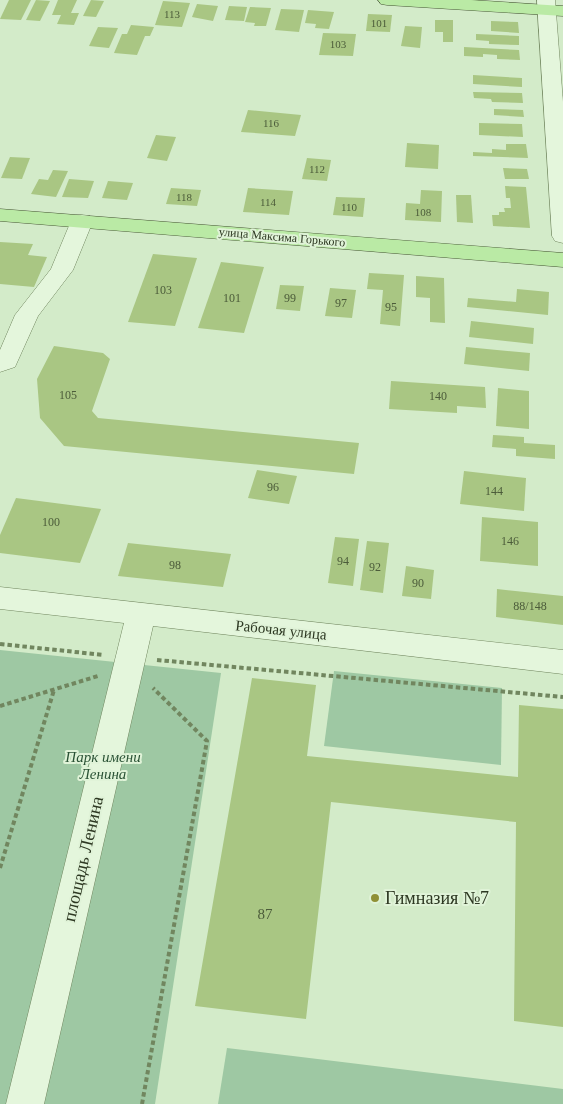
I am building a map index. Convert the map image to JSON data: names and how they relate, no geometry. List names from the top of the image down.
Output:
{
  "streets": {
    "main road": ["улица Максима Горького"],
    "street": ["Рабочая улица", "площадь Ленина"]
  },
  "crossings": [
    ["Рабочая улица", "площадь Ленина"]
  ],
  "parks": ["Парк имени Ленина"],
  "places": ["Гимназия №7"],
  "house_numbers": [
    "113",
    "101",
    "103",
    "116",
    "112",
    "118",
    "114",
    "110",
    "108",
    "103",
    "101",
    "99",
    "97",
    "95",
    "105",
    "140",
    "96",
    "144",
    "100",
    "146",
    "94",
    "98",
    "92",
    "90",
    "88/148",
    "87"
  ]
}
